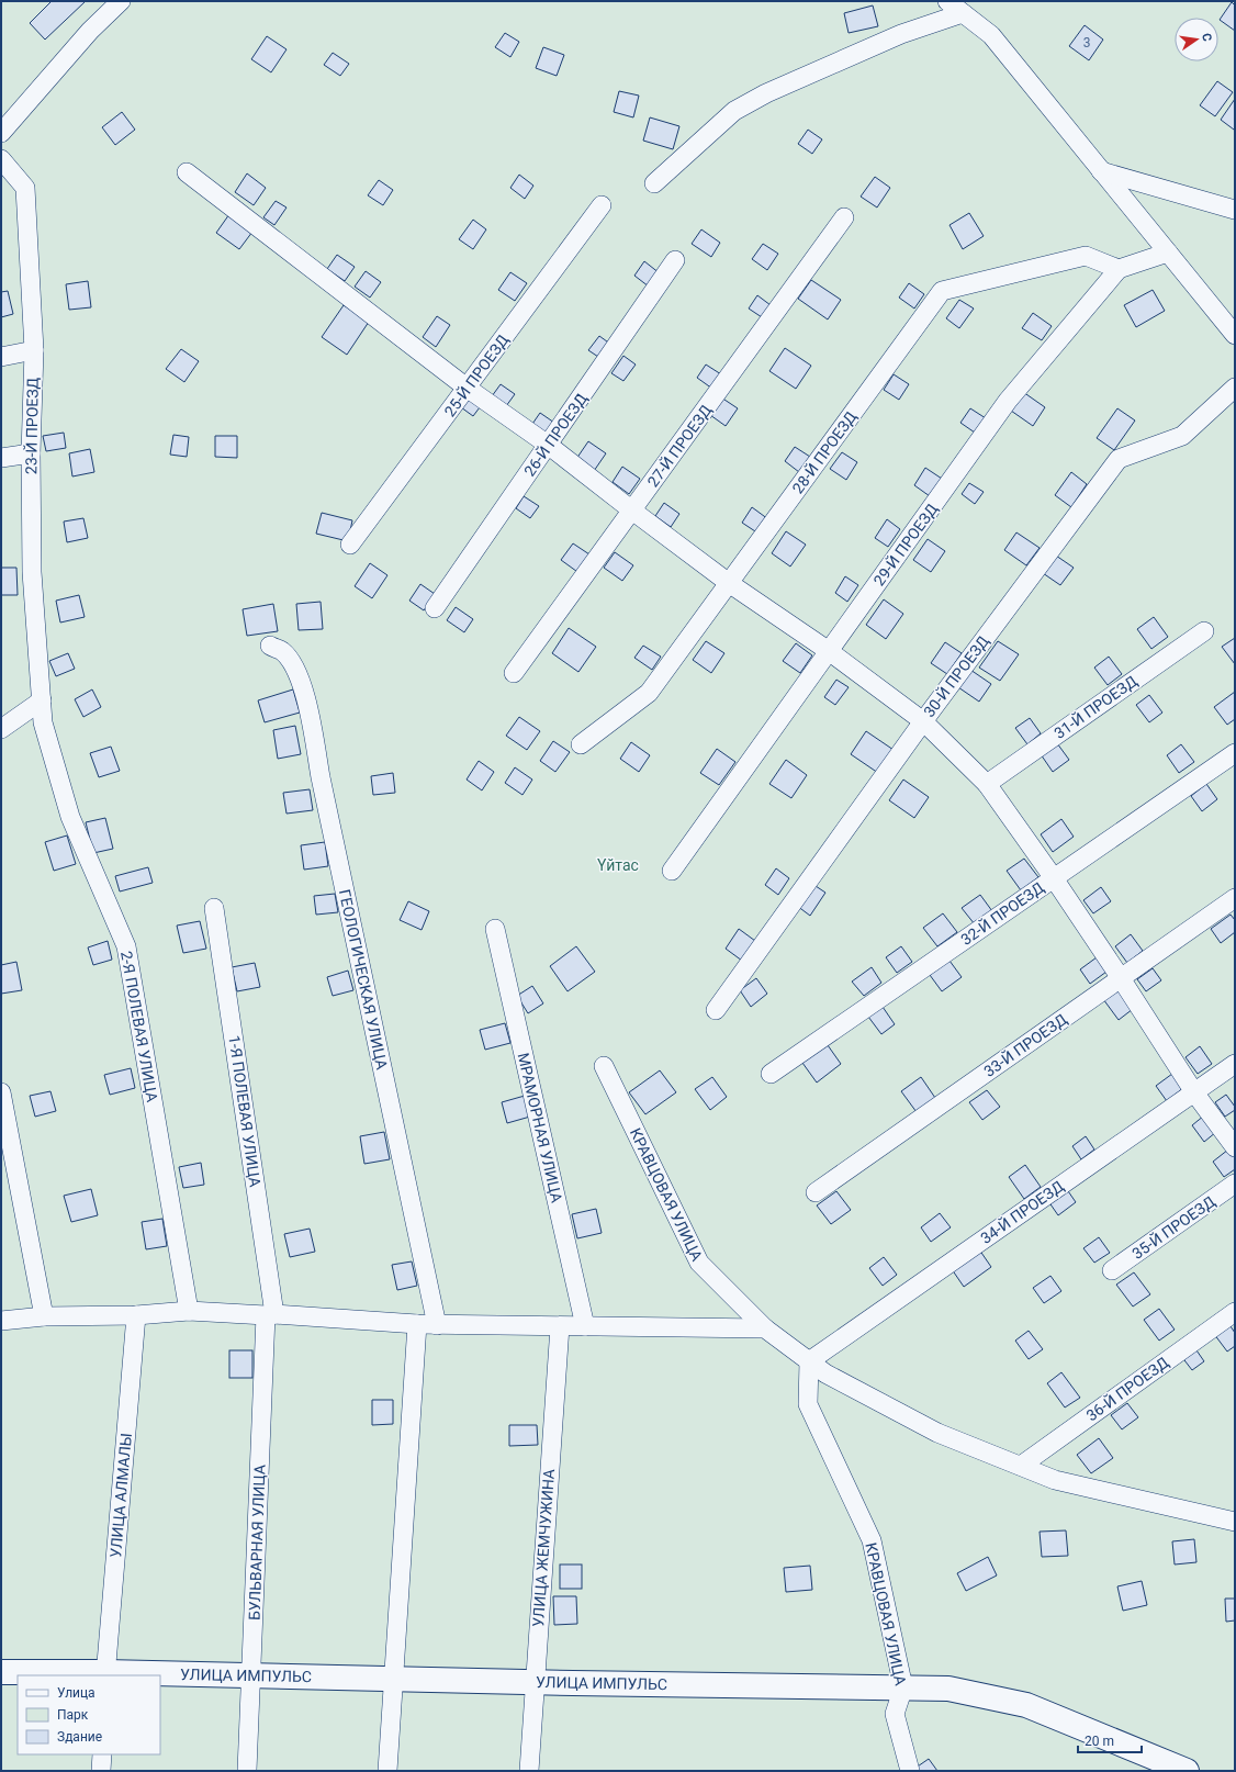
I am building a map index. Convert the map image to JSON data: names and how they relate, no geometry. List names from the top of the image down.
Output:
{
  "streets": {
    "street": [
      "25-Й ПРОЕЗД",
      "23-Й ПРОЕЗД",
      "26-Й ПРОЕЗД",
      "27-Й ПРОЕЗД",
      "28-Й ПРОЕЗД",
      "29-Й ПРОЕЗД",
      "30-Й ПРОЕЗД",
      "31-Й ПРОЕЗД",
      "32-Й ПРОЕЗД",
      "ГЕОЛОГИЧЕСКАЯ УЛИЦА",
      "2-Я ПОЛЕВАЯ УЛИЦА",
      "33-Й ПРОЕЗД",
      "1-Я ПОЛЕВАЯ УЛИЦА",
      "МРАМОРНАЯ УЛИЦА",
      "КРАВЦОВАЯ УЛИЦА",
      "34-Й ПРОЕЗД",
      "35-Й ПРОЕЗД",
      "36-Й ПРОЕЗД",
      "УЛИЦА АЛМАЛЫ",
      "БУЛЬВАРНАЯ УЛИЦА",
      "УЛИЦА ЖЕМЧУЖИНА",
      "УЛИЦА ИМПУЛЬС"
    ]
  },
  "crossings": [
    ["23-Й ПРОЕЗД", "2-Я ПОЛЕВАЯ УЛИЦА"],
    ["28-Й ПРОЕЗД", "29-Й ПРОЕЗД"],
    ["1-Я ПОЛЕВАЯ УЛИЦА", "БУЛЬВАРНАЯ УЛИЦА"],
    ["КРАВЦОВАЯ УЛИЦА", "34-Й ПРОЕЗД"],
    ["КРАВЦОВАЯ УЛИЦА", "36-Й ПРОЕЗД"],
    ["КРАВЦОВАЯ УЛИЦА", "УЛИЦА ИМПУЛЬС"],
    ["УЛИЦА АЛМАЛЫ", "УЛИЦА ИМПУЛЬС"],
    ["БУЛЬВАРНАЯ УЛИЦА", "УЛИЦА ИМПУЛЬС"],
    ["УЛИЦА ЖЕМЧУЖИНА", "УЛИЦА ИМПУЛЬС"]
  ],
  "parks": ["Үйтас"],
  "house_numbers": ["3"],
  "legend": ["Улица", "Парк", "Здание"],
  "scale_bar": "20 m",
  "north": "right"
}
